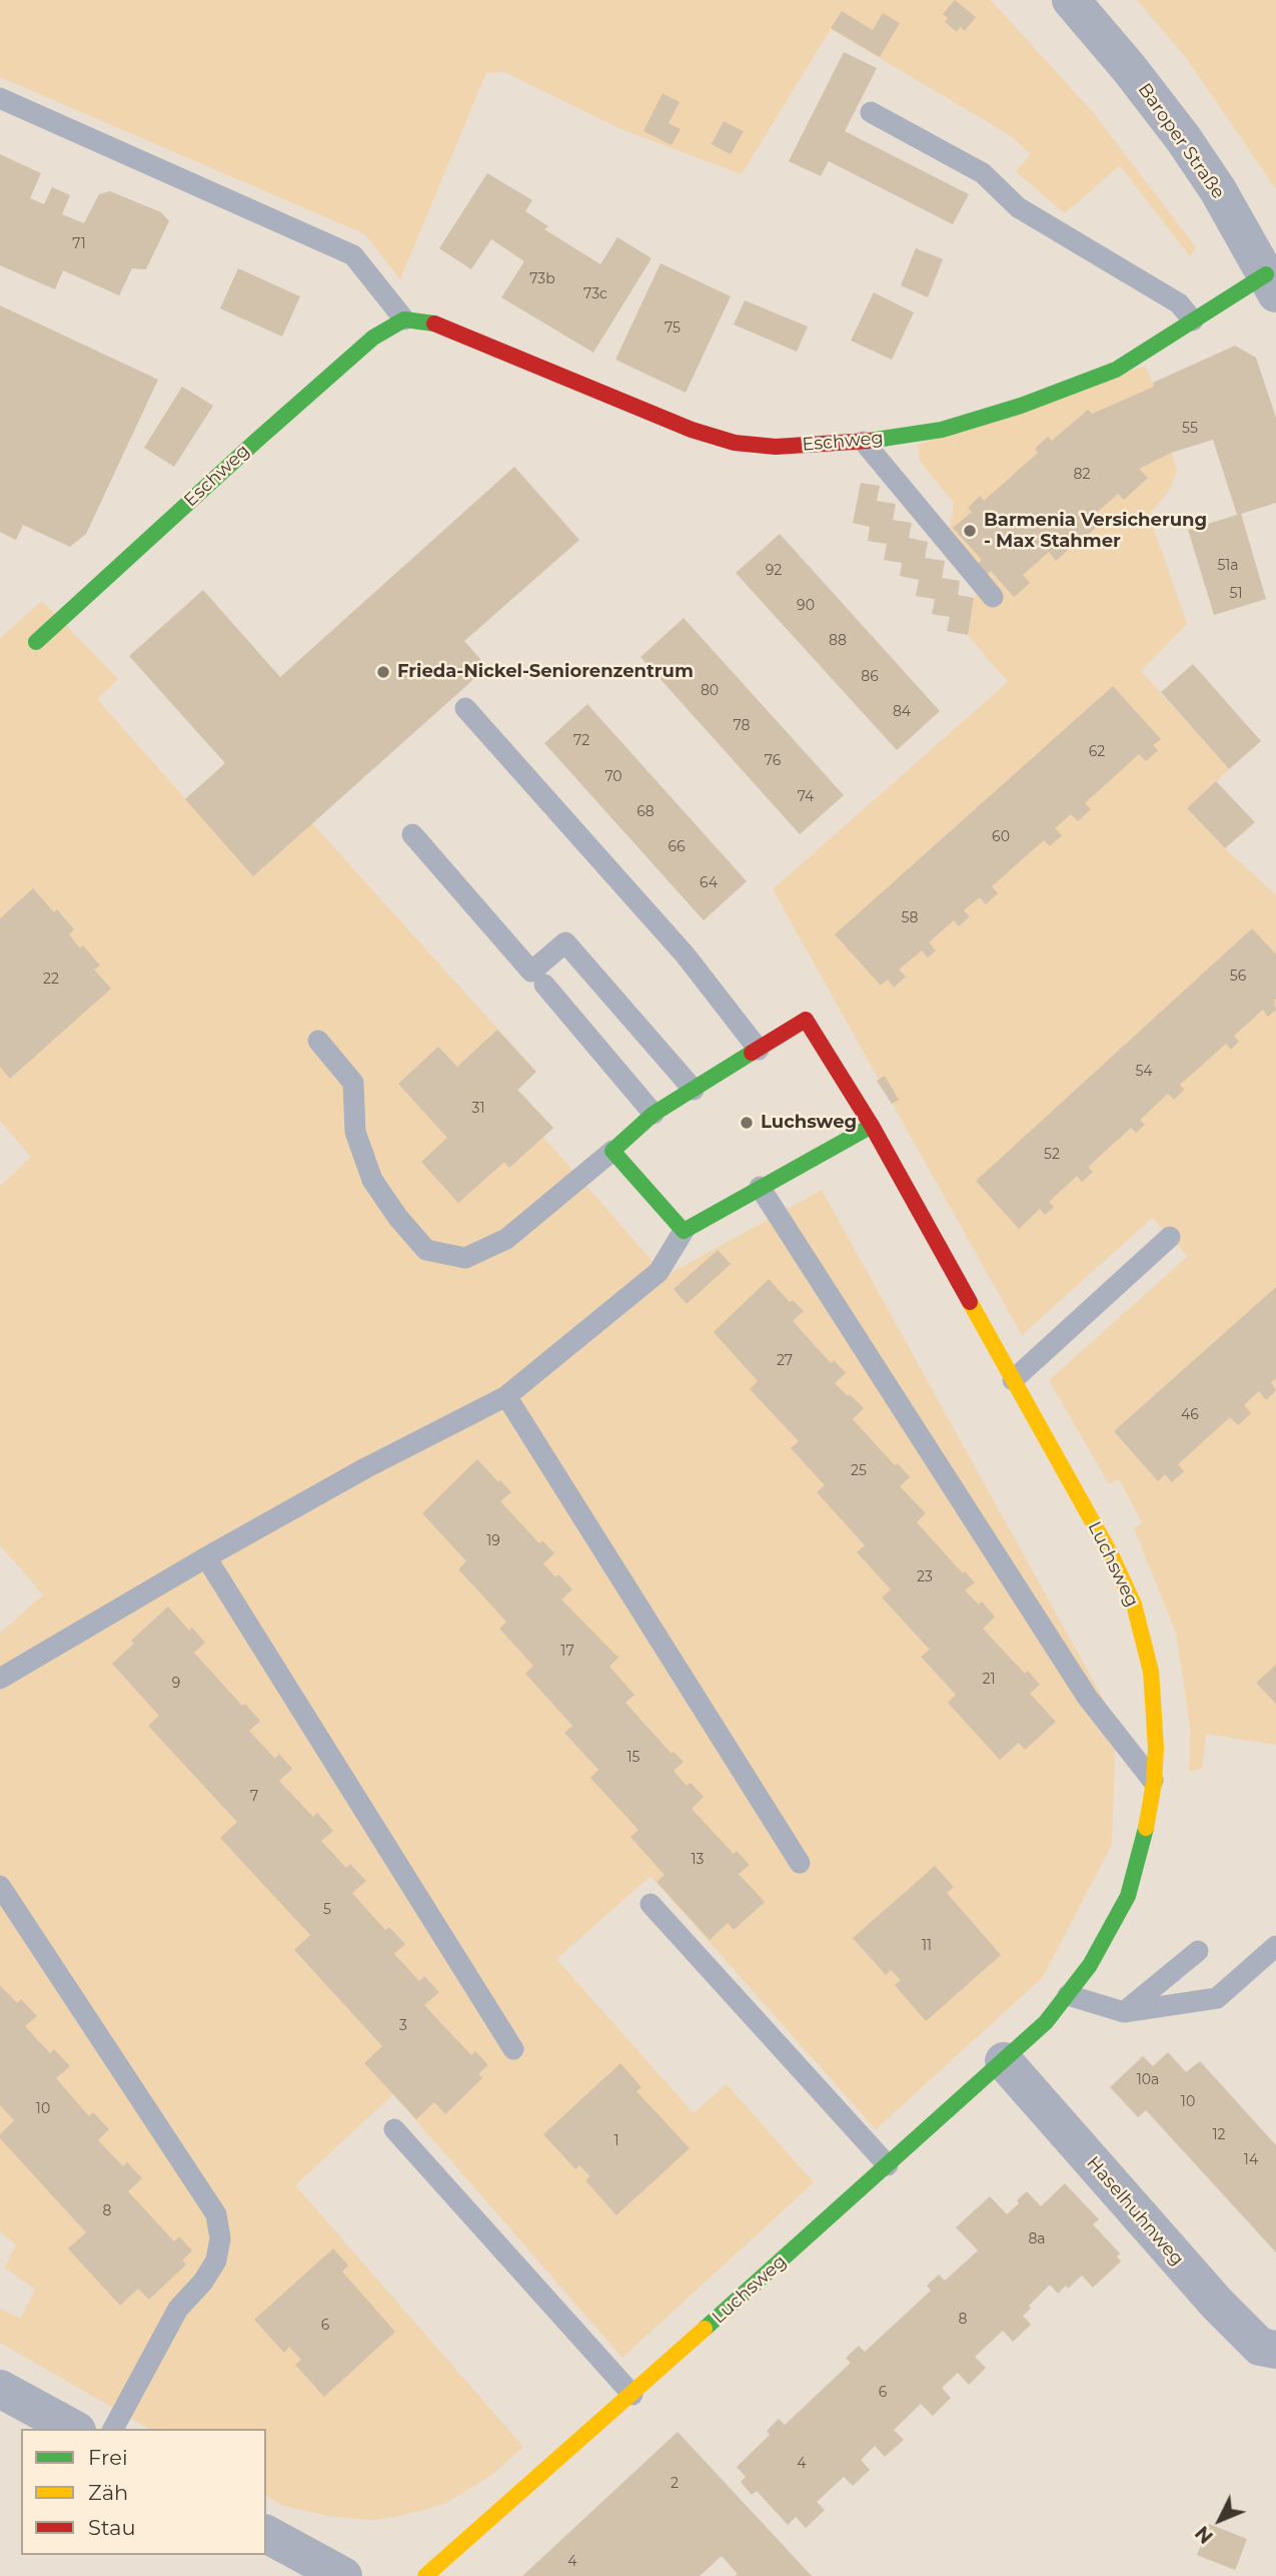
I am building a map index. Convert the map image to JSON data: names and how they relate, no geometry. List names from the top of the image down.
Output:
{
  "streets": {
    "street": [
      "Baroper Straße",
      "Eschweg",
      "Luchsweg",
      "Haselhuhnweg"
    ]
  },
  "crossings": [
    ["Baroper Straße", "Eschweg"],
    ["Luchsweg", "Haselhuhnweg"]
  ],
  "places": ["Barmenia Versicherung - Max Stahmer", "Frieda-Nickel-Seniorenzentrum", "Luchsweg"],
  "house_numbers": [
    "71",
    "73b",
    "73c",
    "75",
    "55",
    "82",
    "51a",
    "92",
    "51",
    "90",
    "88",
    "86",
    "80",
    "84",
    "78",
    "72",
    "62",
    "76",
    "70",
    "74",
    "68",
    "60",
    "66",
    "64",
    "58",
    "56",
    "22",
    "54",
    "31",
    "52",
    "27",
    "46",
    "25",
    "19",
    "23",
    "17",
    "21",
    "9",
    "15",
    "7",
    "13",
    "5",
    "11",
    "3",
    "10a",
    "10",
    "10",
    "12",
    "1",
    "14",
    "8",
    "8a",
    "8",
    "6",
    "6",
    "4",
    "2",
    "4"
  ],
  "legend": ["Frei", "Zäh", "Stau"],
  "north": "bottom left"
}
